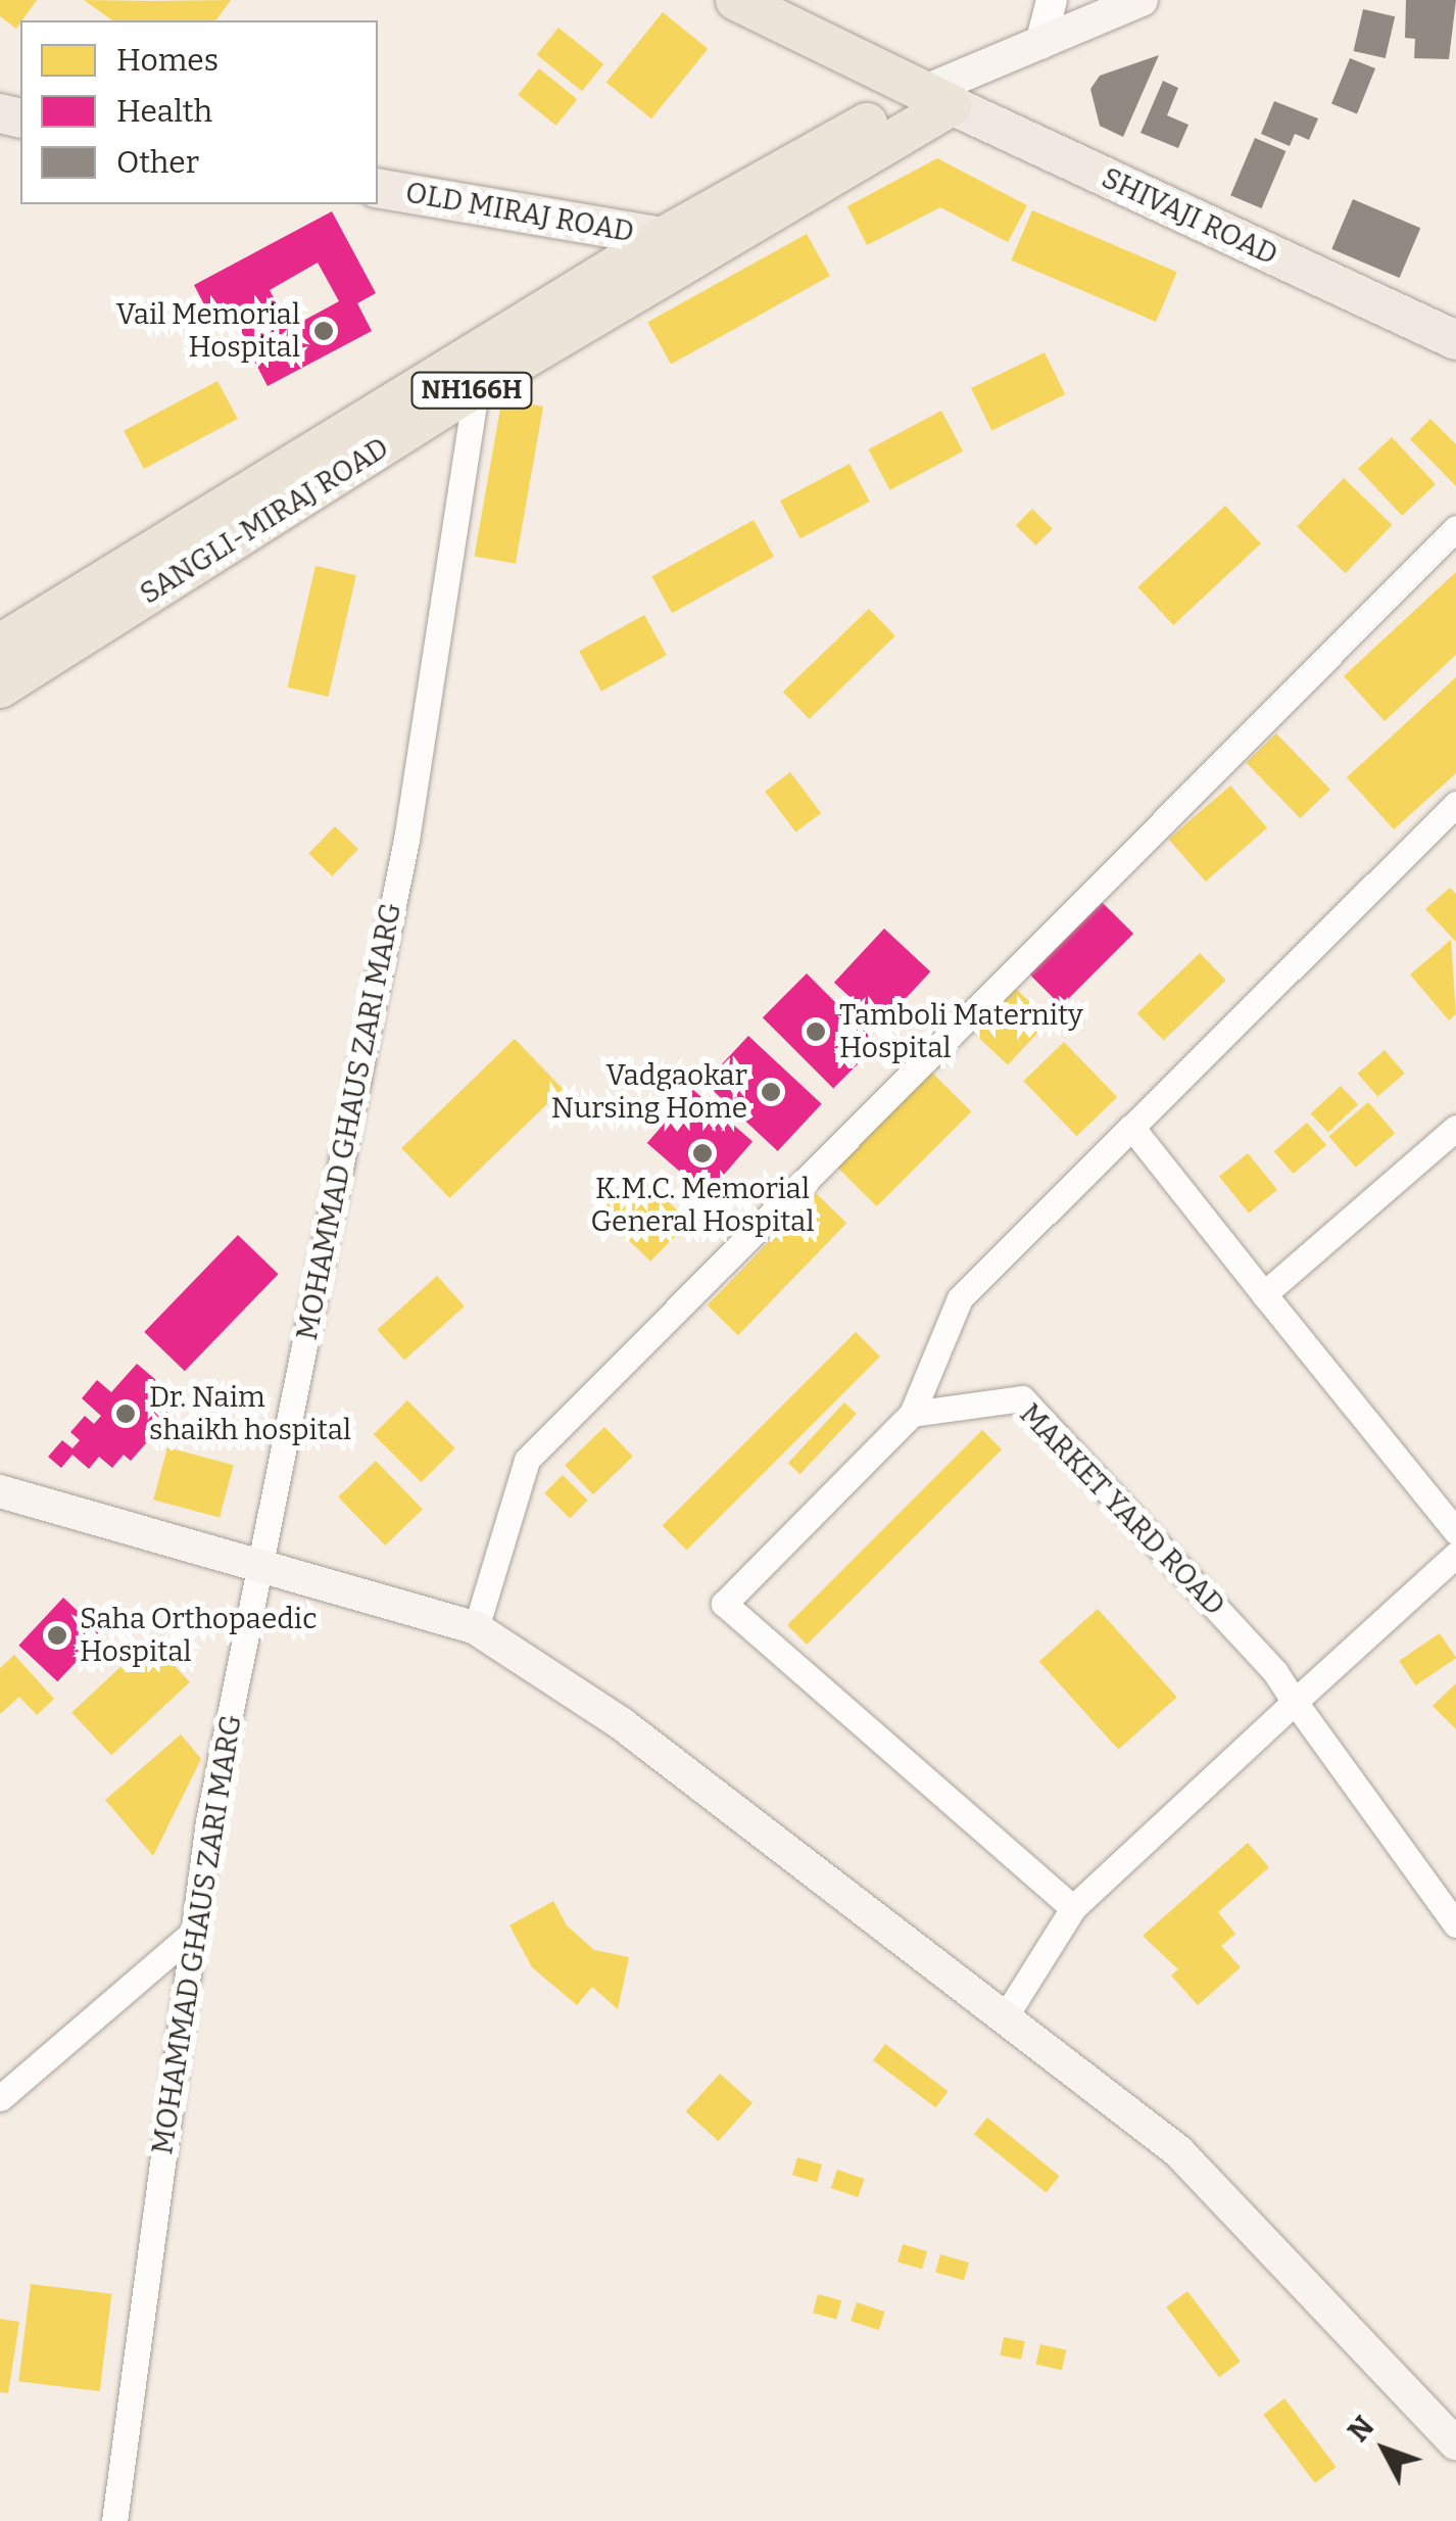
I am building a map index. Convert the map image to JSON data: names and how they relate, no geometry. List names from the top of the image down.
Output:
{
  "streets": {
    "highway": ["NH166H", "SANGLI-MIRAJ ROAD"],
    "main road": ["OLD MIRAJ ROAD", "SHIVAJI ROAD"],
    "street": ["MOHAMMAD GHAUS ZARI MARG", "MARKET YARD ROAD"]
  },
  "crossings": [
    ["OLD MIRAJ ROAD", "SANGLI-MIRAJ ROAD"],
    ["SHIVAJI ROAD", "SANGLI-MIRAJ ROAD"],
    ["SANGLI-MIRAJ ROAD", "MOHAMMAD GHAUS ZARI MARG"]
  ],
  "places": [
    "Vail Memorial Hospital",
    "Tamboli Maternity Hospital",
    "Vadgaokar Nursing Home",
    "K.M.C. Memorial General Hospital",
    "Dr. Naim shaikh hospital",
    "Saha Orthopaedic Hospital"
  ],
  "legend": ["Homes", "Health", "Other"],
  "north": "top left"
}
